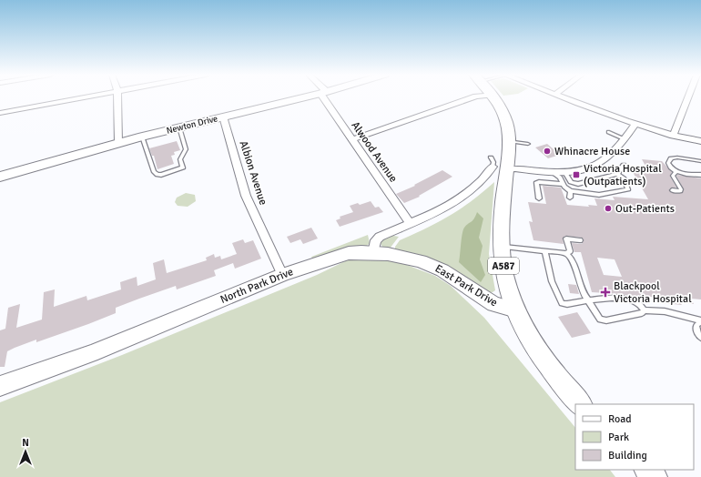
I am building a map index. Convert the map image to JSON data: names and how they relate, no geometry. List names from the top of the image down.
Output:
{
  "streets": {
    "main road": [
      "Newton Drive",
      "A587",
      "North Park Drive",
      "East Park Drive"
    ],
    "street": ["Alwood Avenue", "Albion Avenue"]
  },
  "crossings": [
    ["Newton Drive", "Albion Avenue"],
    ["Albion Avenue", "North Park Drive"],
    ["A587", "East Park Drive"],
    ["North Park Drive", "East Park Drive"]
  ],
  "places": {
    "other": ["Whinacre House", "Out-Patients"],
    "transit": ["Victoria Hospital (Outpatients)"],
    "health": ["Blackpool Victoria Hospital"]
  },
  "legend": ["Road", "Park", "Building"],
  "north": "top"
}
